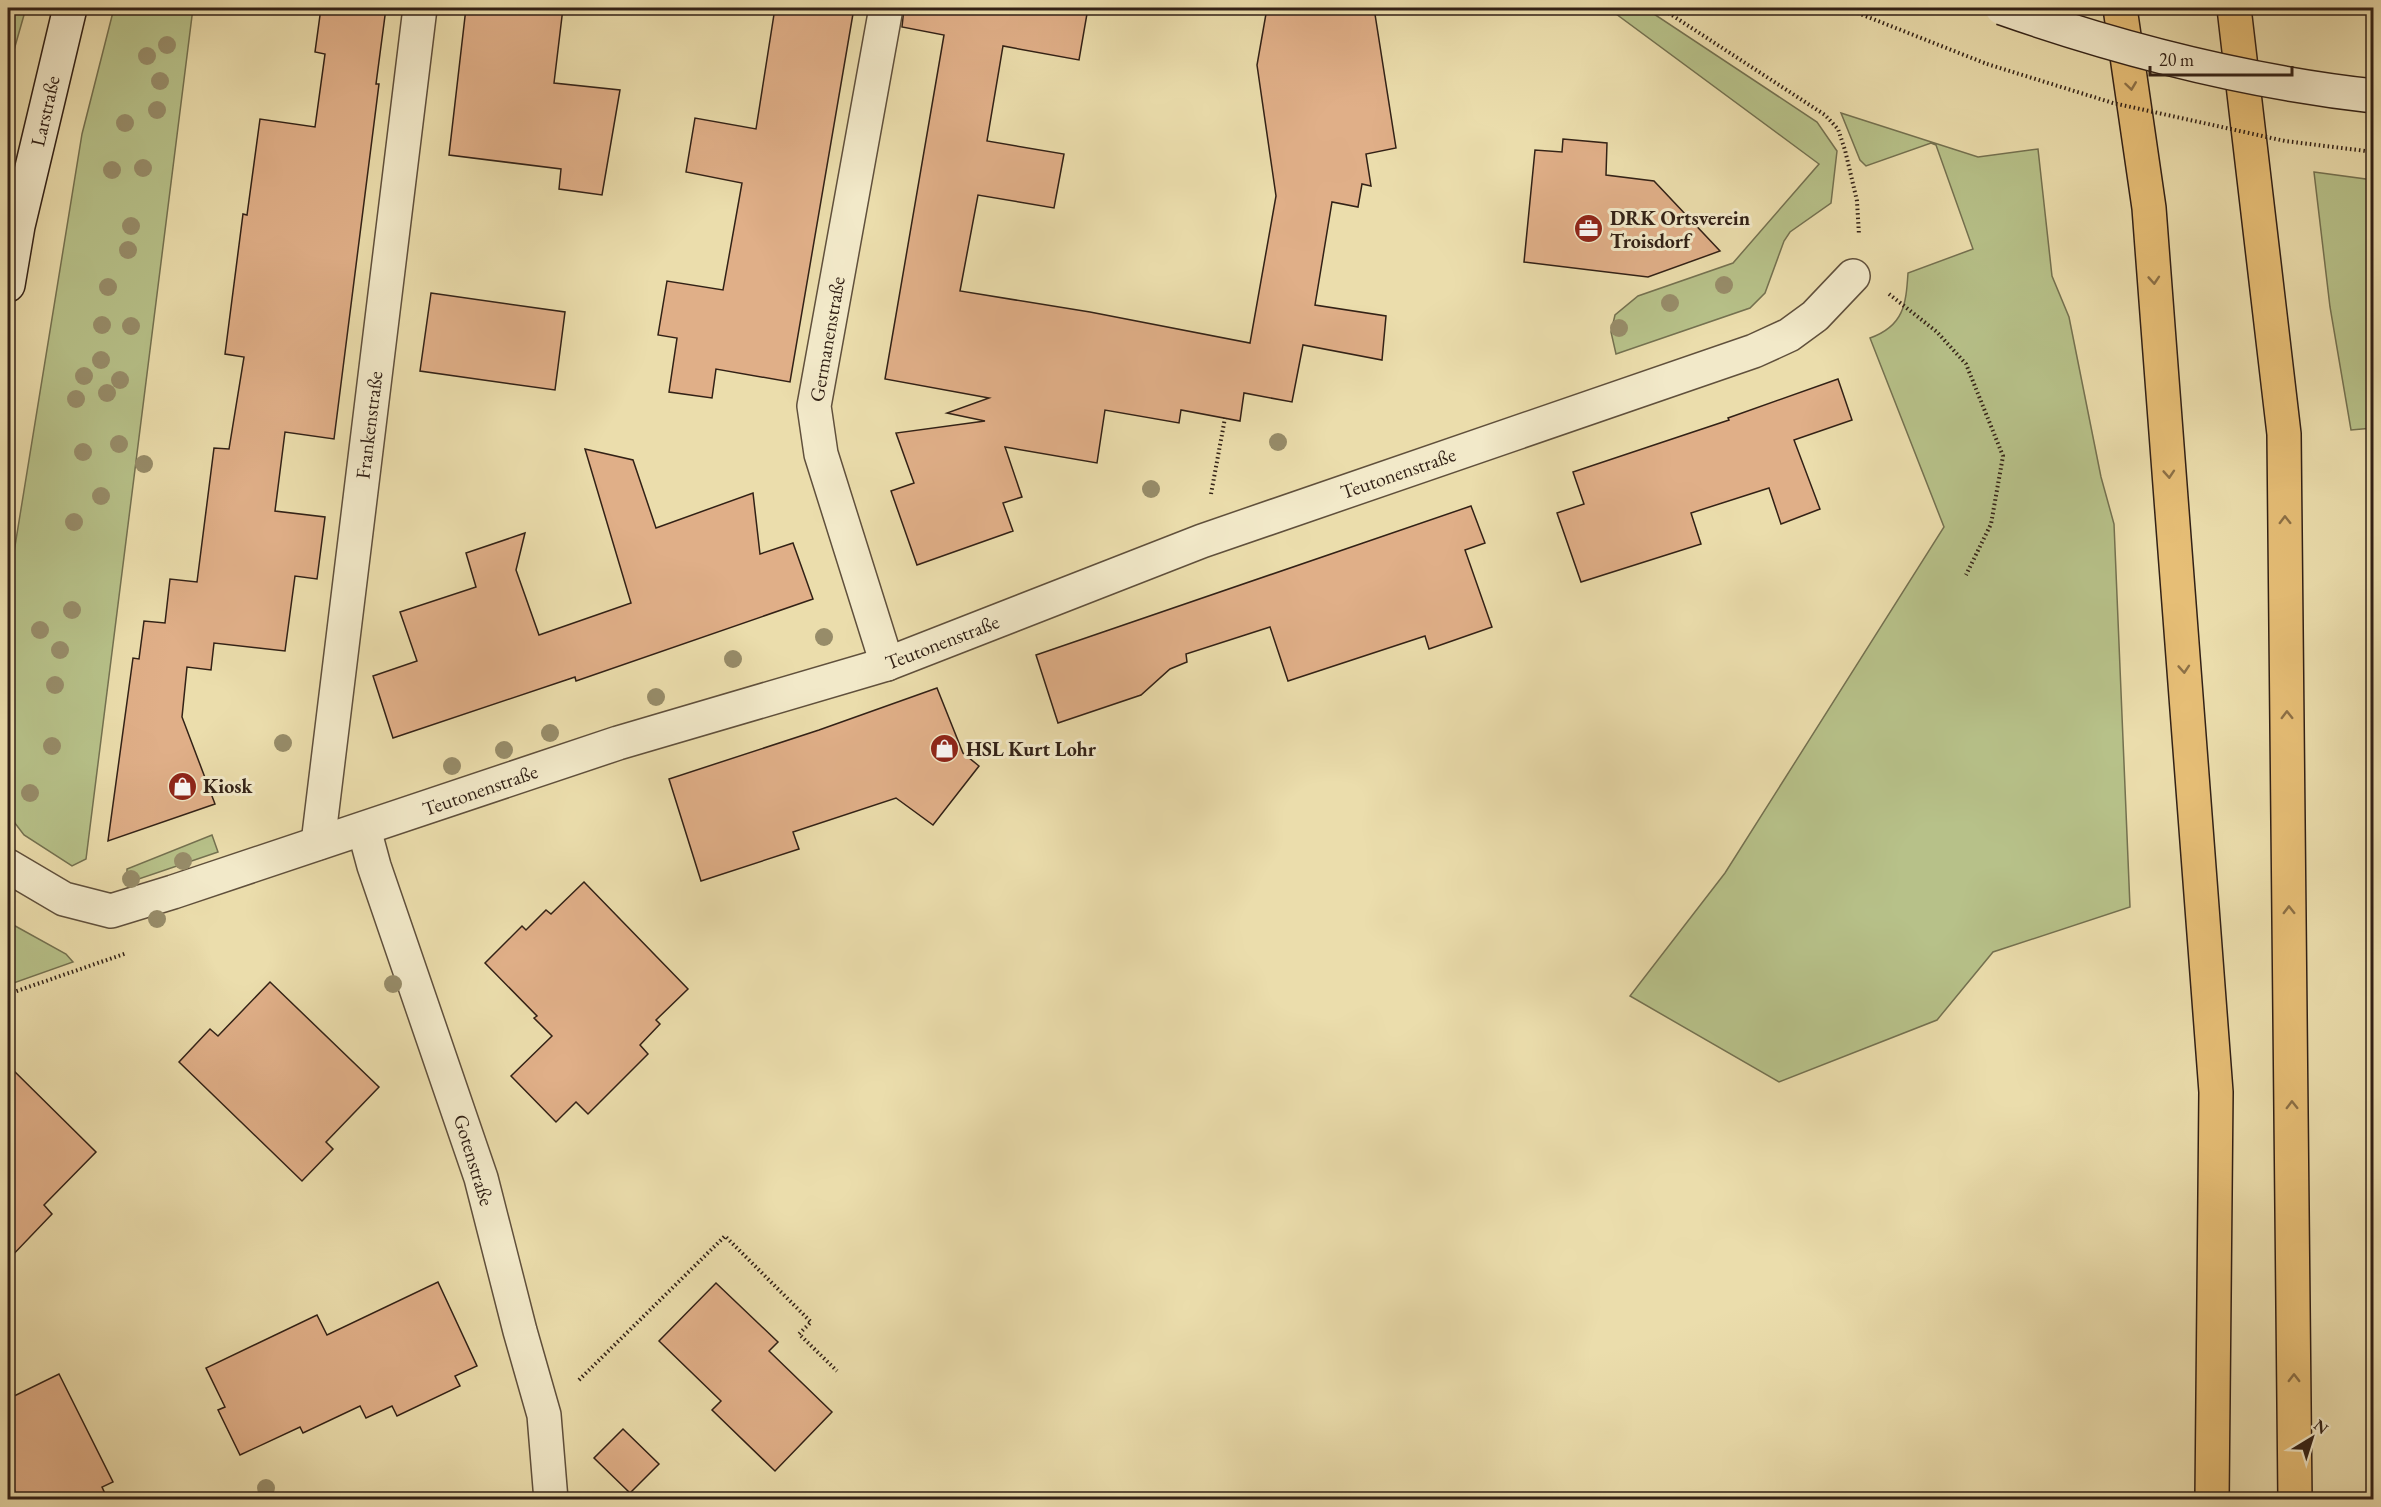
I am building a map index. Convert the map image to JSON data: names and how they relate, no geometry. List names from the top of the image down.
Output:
{
  "streets": {
    "street": [
      "Larstraße",
      "Germanenstraße",
      "Frankenstraße",
      "Teutonenstraße",
      "Gotenstraße"
    ]
  },
  "crossings": [
    ["Germanenstraße", "Teutonenstraße"],
    ["Frankenstraße", "Teutonenstraße"],
    ["Teutonenstraße", "Gotenstraße"]
  ],
  "places": {
    "office": ["DRK Ortsverein Troisdorf"],
    "shop": ["HSL Kurt Lohr", "Kiosk"]
  },
  "scale_bar": "20 m",
  "north": "top right"
}
